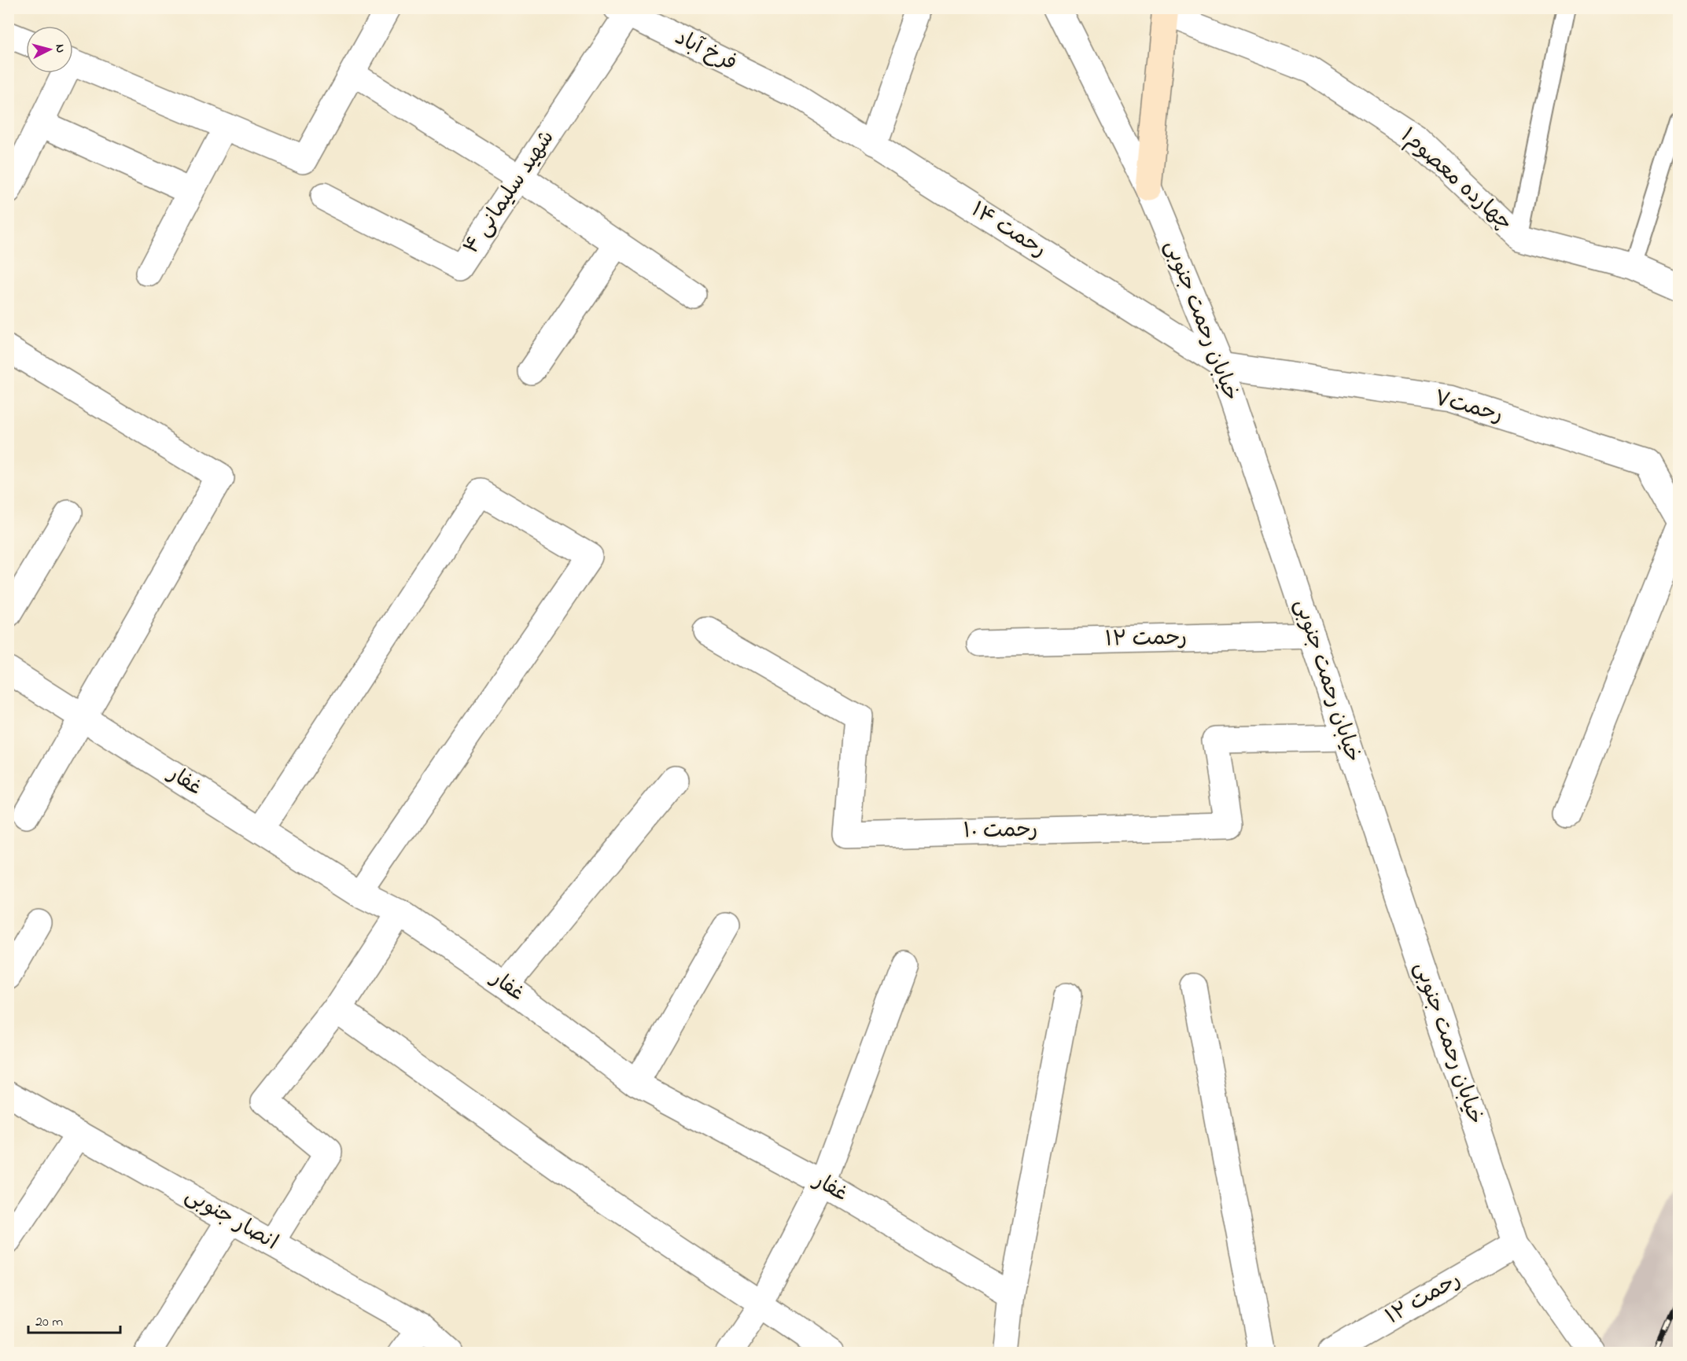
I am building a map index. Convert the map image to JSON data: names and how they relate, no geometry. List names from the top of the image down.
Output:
{
  "streets": {
    "street": [
      "فرخ آباد",
      "چهارده معصوم۱",
      "شهید سلیمانی ۴",
      "رحمت ۱۴",
      "خیابان رحمت جنوبی",
      "رحمت۷",
      "رحمت ۱۲",
      "غفار",
      "رحمت ۱۰",
      "انصار جنوبی"
    ]
  },
  "crossings": [
    ["فرخ آباد", "شهید سلیمانی ۴"],
    ["فرخ آباد", "رحمت ۱۴"],
    ["رحمت ۱۴", "خیابان رحمت جنوبی"],
    ["رحمت ۱۴", "رحمت۷"],
    ["خیابان رحمت جنوبی", "رحمت۷"],
    ["خیابان رحمت جنوبی", "رحمت ۱۲"],
    ["خیابان رحمت جنوبی", "رحمت ۱۰"]
  ],
  "scale_bar": "20 m",
  "north": "right"
}
